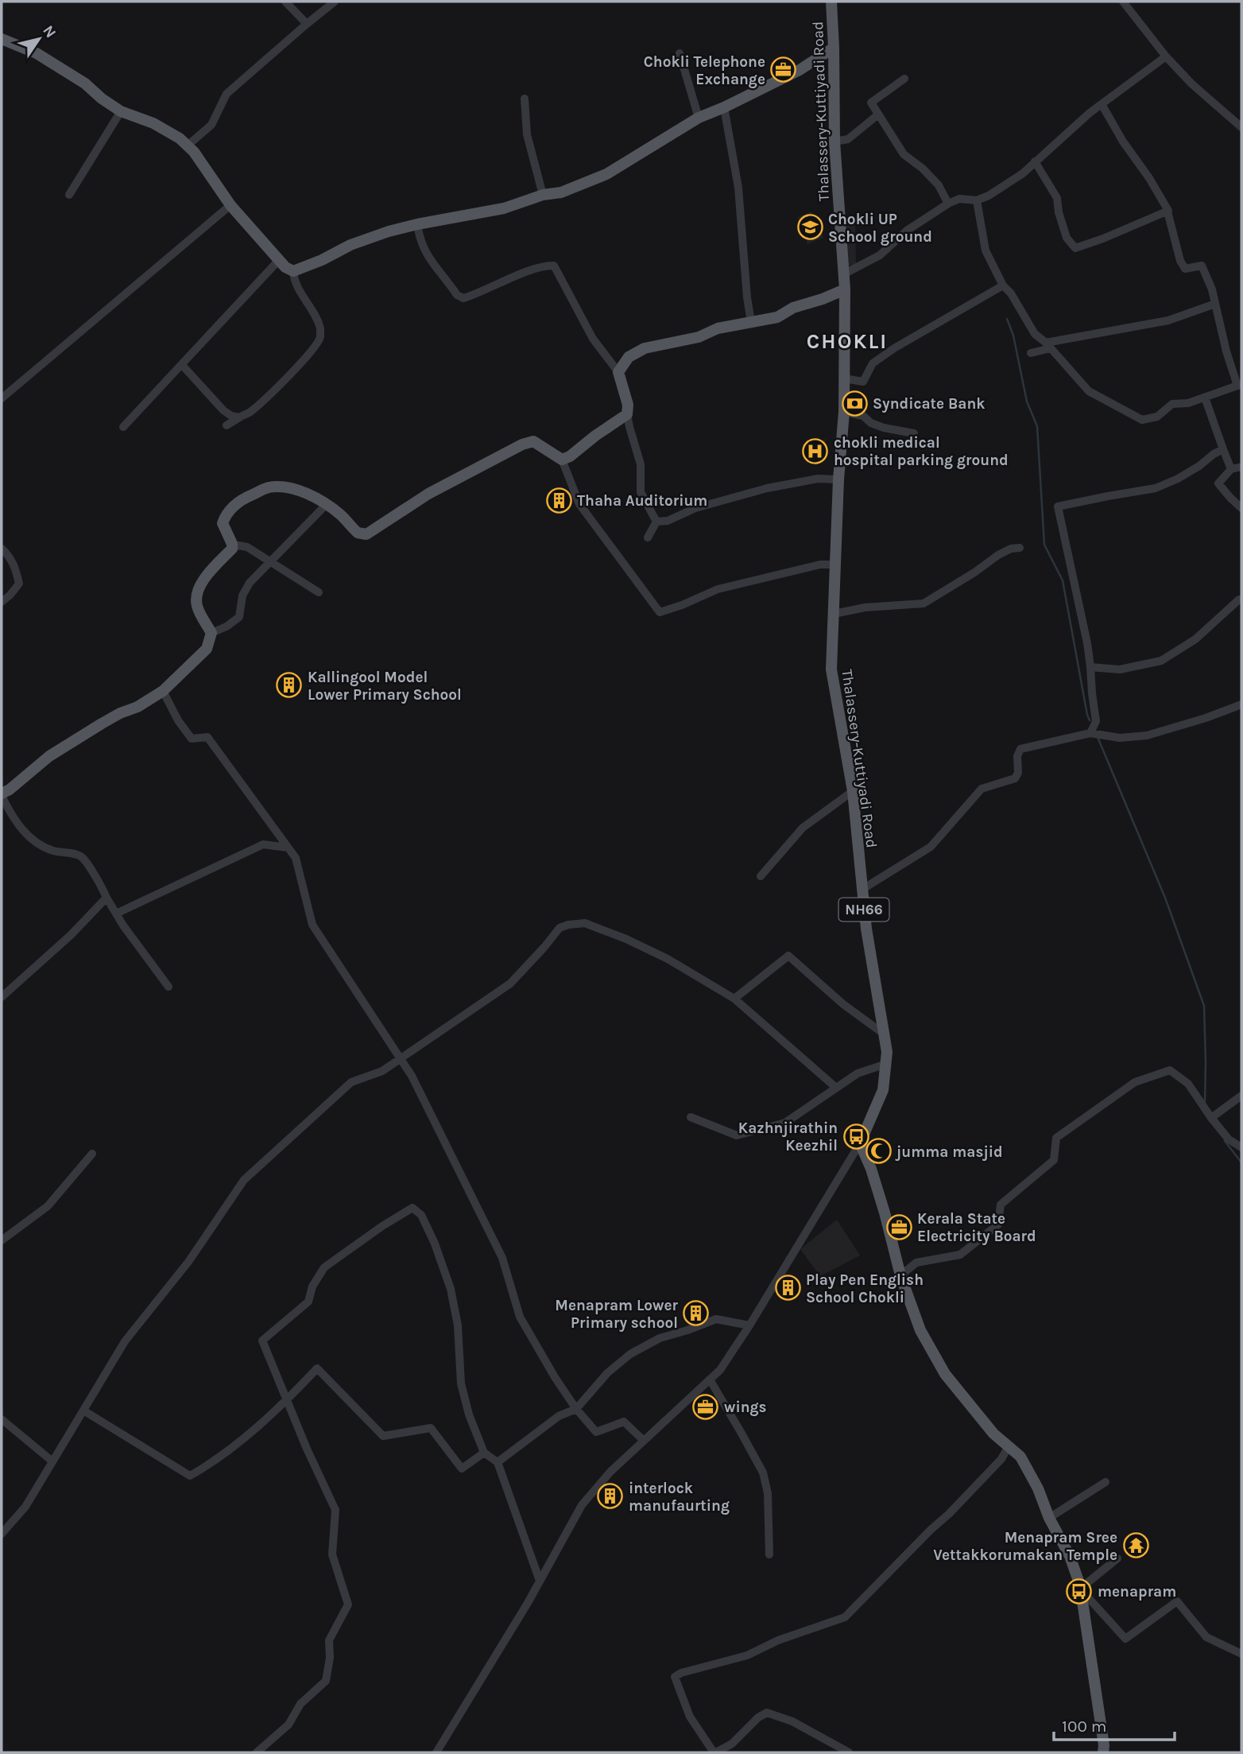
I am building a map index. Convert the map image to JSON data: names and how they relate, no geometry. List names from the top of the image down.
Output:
{
  "streets": {
    "main road": ["Thalassery-Kuttiyadi Road", "NH66"]
  },
  "districts": ["CHOKLI"],
  "places": {
    "office": ["Chokli Telephone Exchange", "Kerala State Electricity Board", "wings"],
    "school or university": ["Chokli UP School ground"],
    "bank": ["Syndicate Bank"],
    "hospital": ["chokli medical hospital parking ground"],
    "building": [
      "Thaha Auditorium",
      "Kallingool Model Lower Primary School",
      "Play Pen English School Chokli",
      "Menapram Lower Primary school",
      "interlock manufaurting"
    ],
    "bus stop": ["Kazhnjirathin Keezhil", "menapram"],
    "mosque": ["jumma masjid"],
    "temple": ["Menapram Sree Vettakkorumakan Temple"]
  },
  "scale_bar": "100 m",
  "north": "top right"
}
